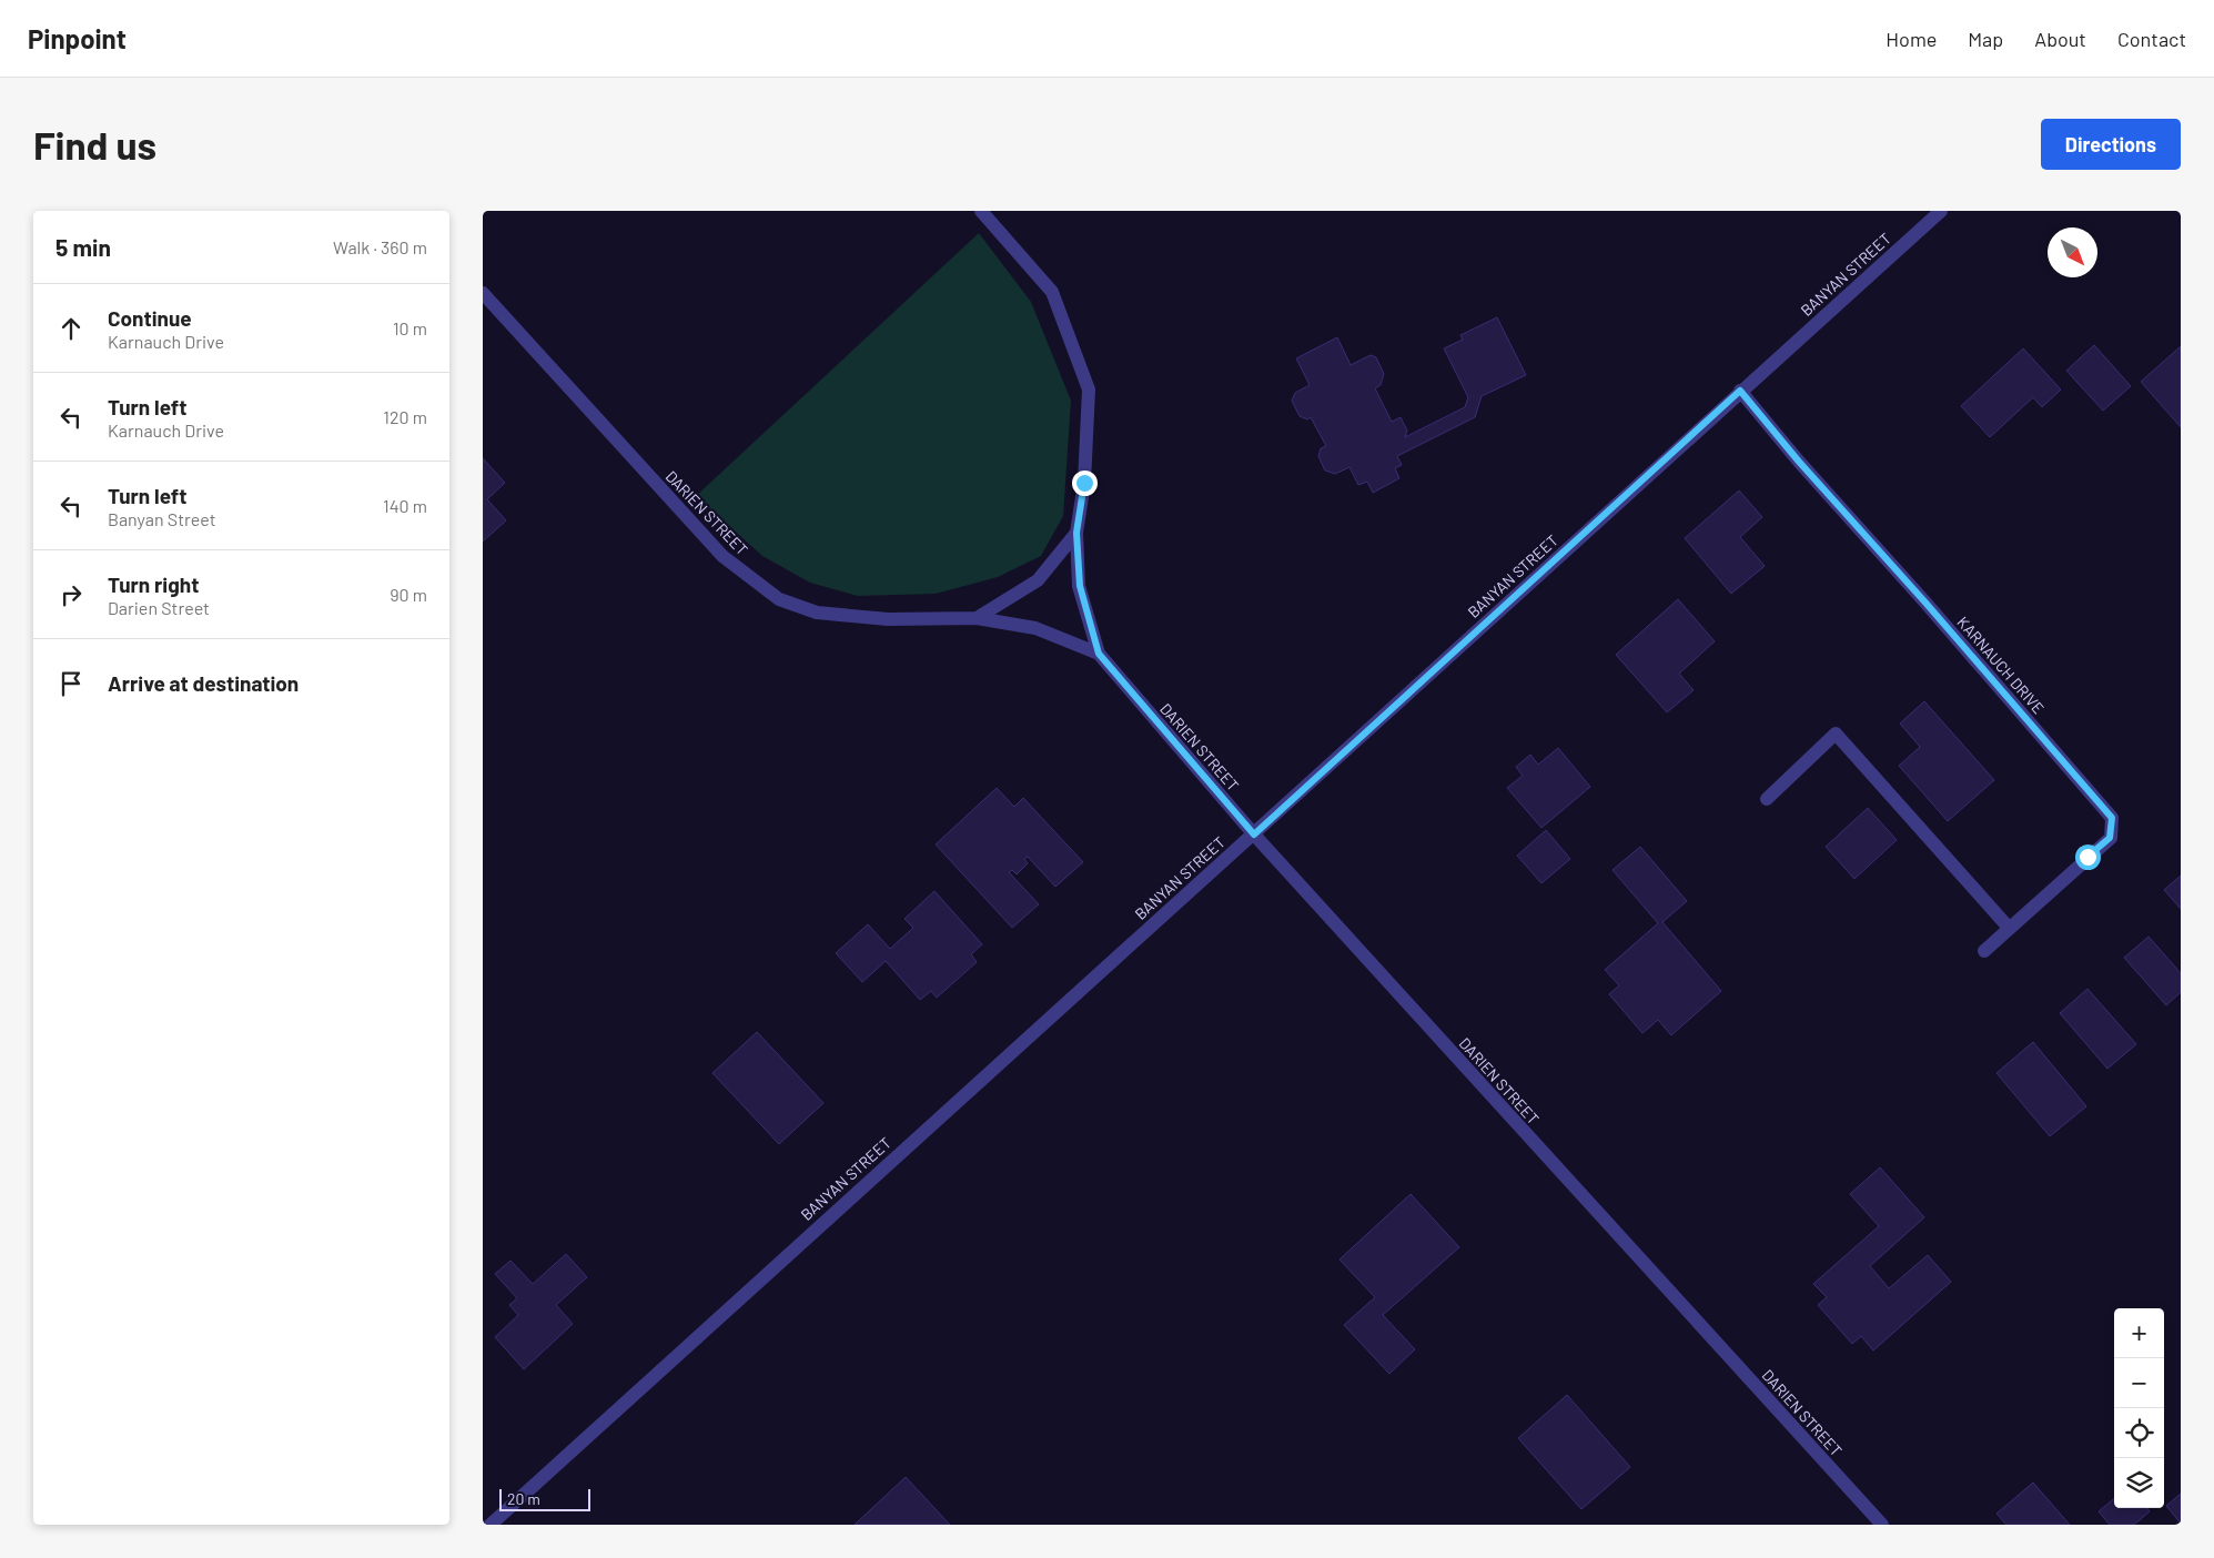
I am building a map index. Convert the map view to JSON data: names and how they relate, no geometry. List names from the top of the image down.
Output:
{
  "streets": {
    "street": ["BANYAN STREET", "DARIEN STREET", "KARNAUCH DRIVE"]
  },
  "crossings": [
    ["BANYAN STREET", "DARIEN STREET"],
    ["BANYAN STREET", "KARNAUCH DRIVE"]
  ],
  "scale_bar": "20 m",
  "north": "bottom right",
  "page": {
    "header": "Pinpoint",
    "nav": [
      "Home",
      "Map",
      "About",
      "Contact"
    ],
    "buttons": "Directions",
    "title": "Find us",
    "heading": ["5 min", "Walk · 360 m"],
    "list": [
      ["Continue", "Karnauch Drive", "10 m"],
      ["Turn left", "Karnauch Drive", "120 m"],
      ["Turn left", "Banyan Street", "140 m"],
      ["Turn right", "Darien Street", "90 m"],
      "Arrive at destination"
    ],
    "map_buttons": ["+", "−"],
    "scale": "20 m"
  }
}
